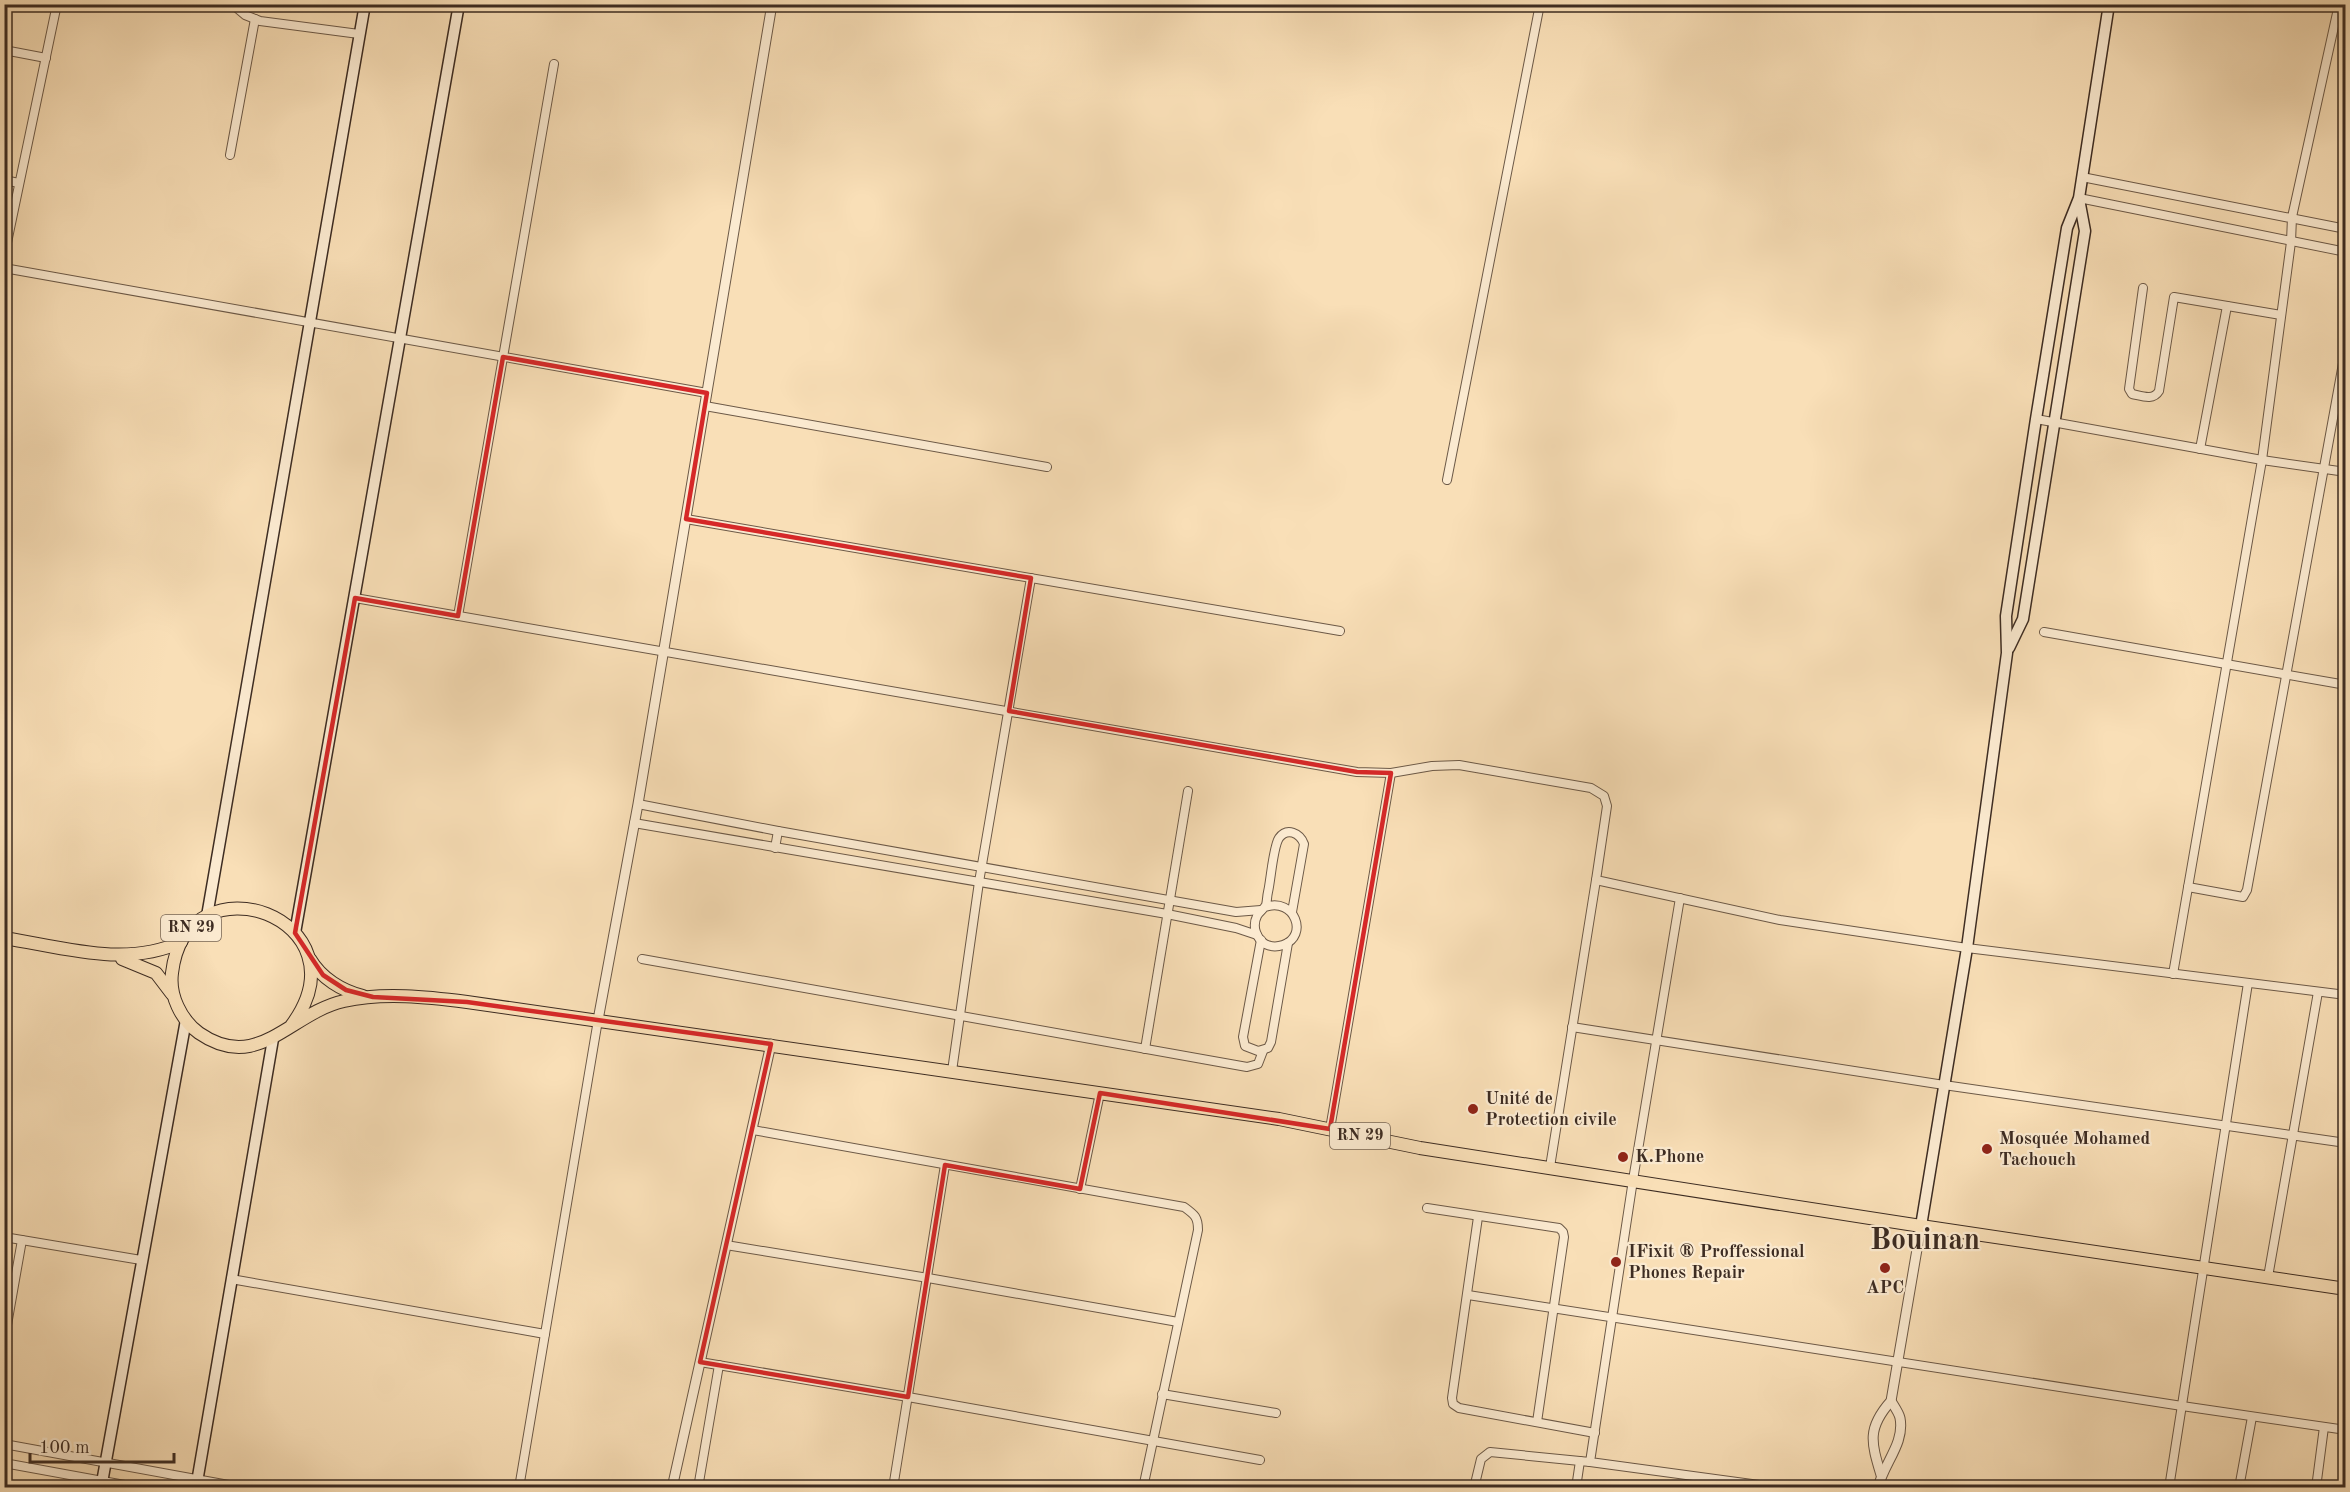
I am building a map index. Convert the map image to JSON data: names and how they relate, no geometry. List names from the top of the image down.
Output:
{
  "streets": {
    "main road": ["RN 29"]
  },
  "districts": ["Bouinan"],
  "places": [
    "Unité de Protection civile",
    "Mosquée Mohamed Tachouch",
    "K.Phone",
    "IFixit ® Proffessional Phones Repair",
    "APC"
  ],
  "scale_bar": "100 m"
}
